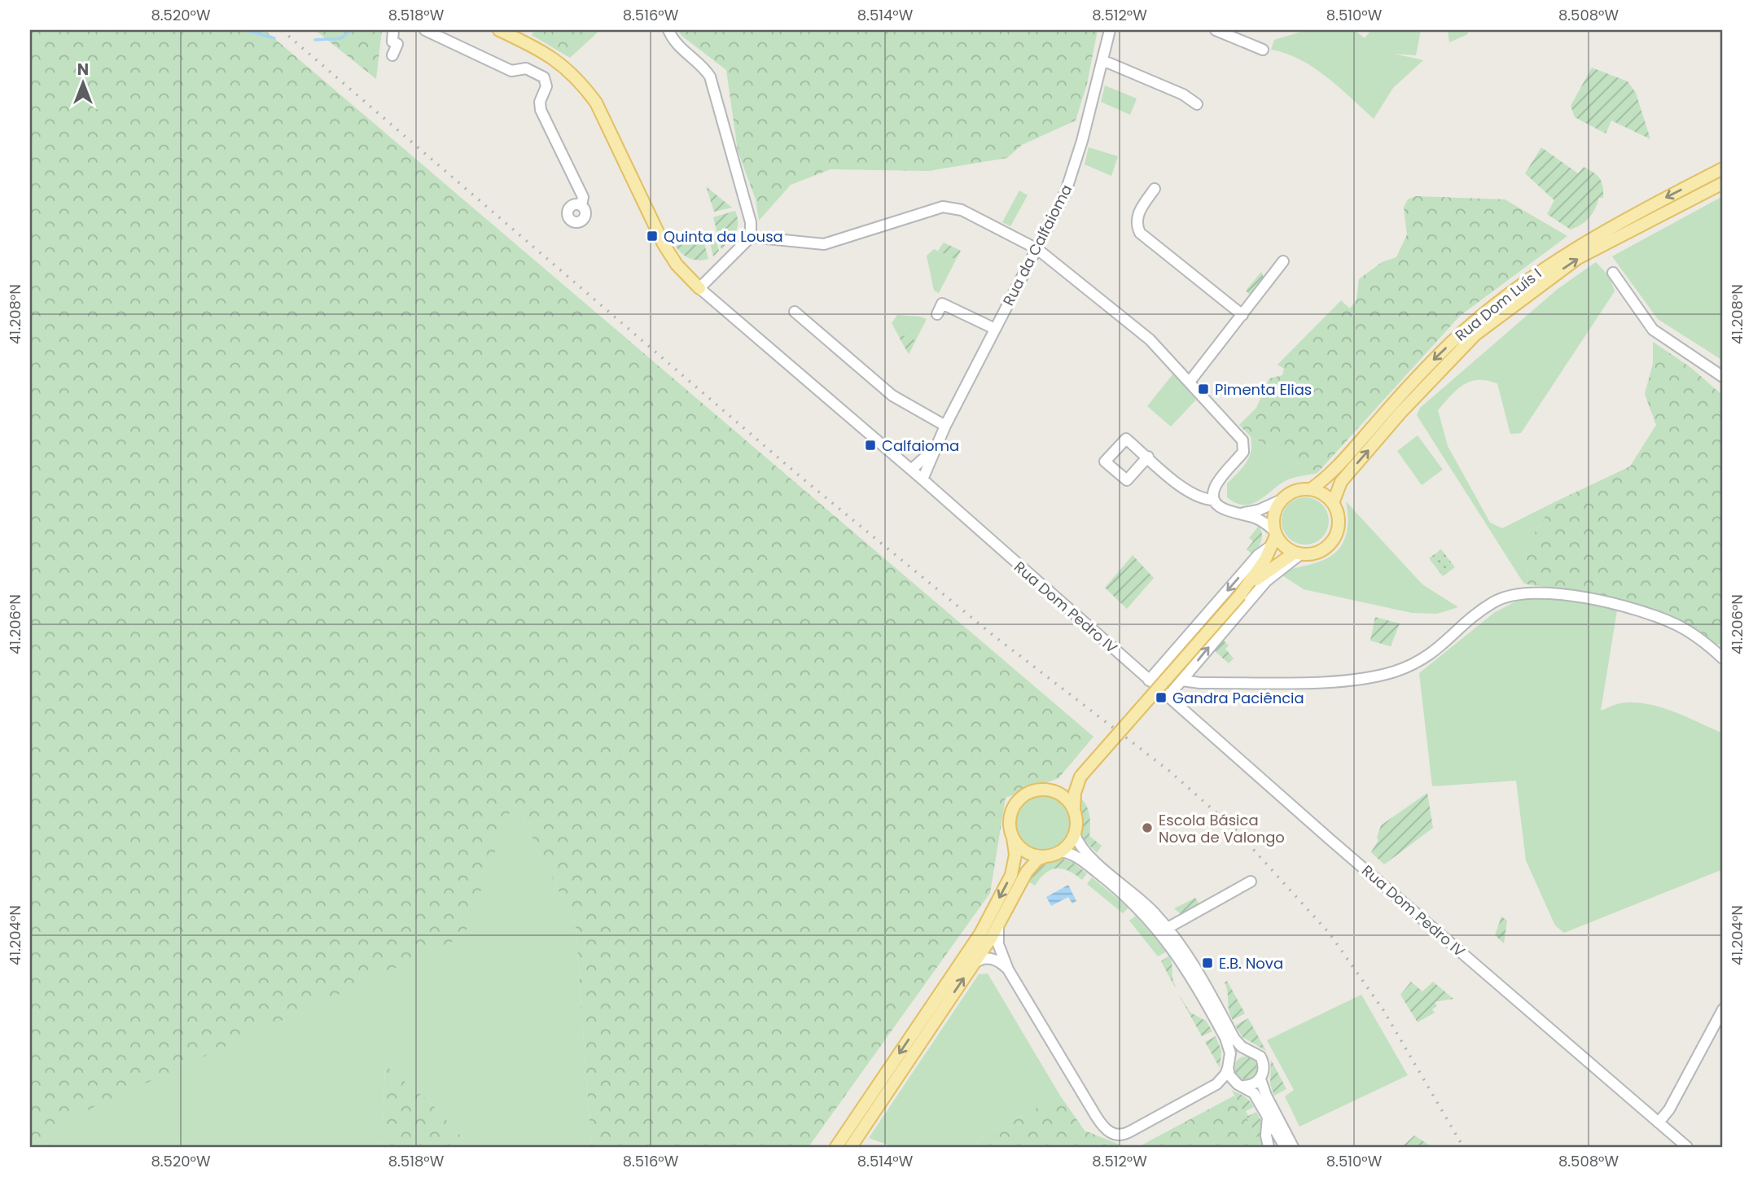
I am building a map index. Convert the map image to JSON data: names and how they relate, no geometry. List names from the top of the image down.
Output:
{
  "streets": {
    "main road": ["Rua Dom Luís I", "Rua Dom Pedro IV"],
    "street": ["Rua da Calfaioma"]
  },
  "crossings": [
    ["Rua da Calfaioma", "Rua Dom Pedro IV"]
  ],
  "places": {
    "transit": [
      "Quinta da Lousa",
      "Pimenta Elias",
      "Calfaioma",
      "Gandra Paciência",
      "E.B. Nova"
    ],
    "other": ["Escola Básica Nova de Valongo"]
  },
  "north": "top",
  "coordinates": [
    "8.520°W",
    "8.518°W",
    "8.516°W",
    "8.514°W",
    "8.512°W",
    "8.510°W",
    "8.508°W",
    "41.208°N",
    "41.206°N",
    "41.204°N"
  ]
}
